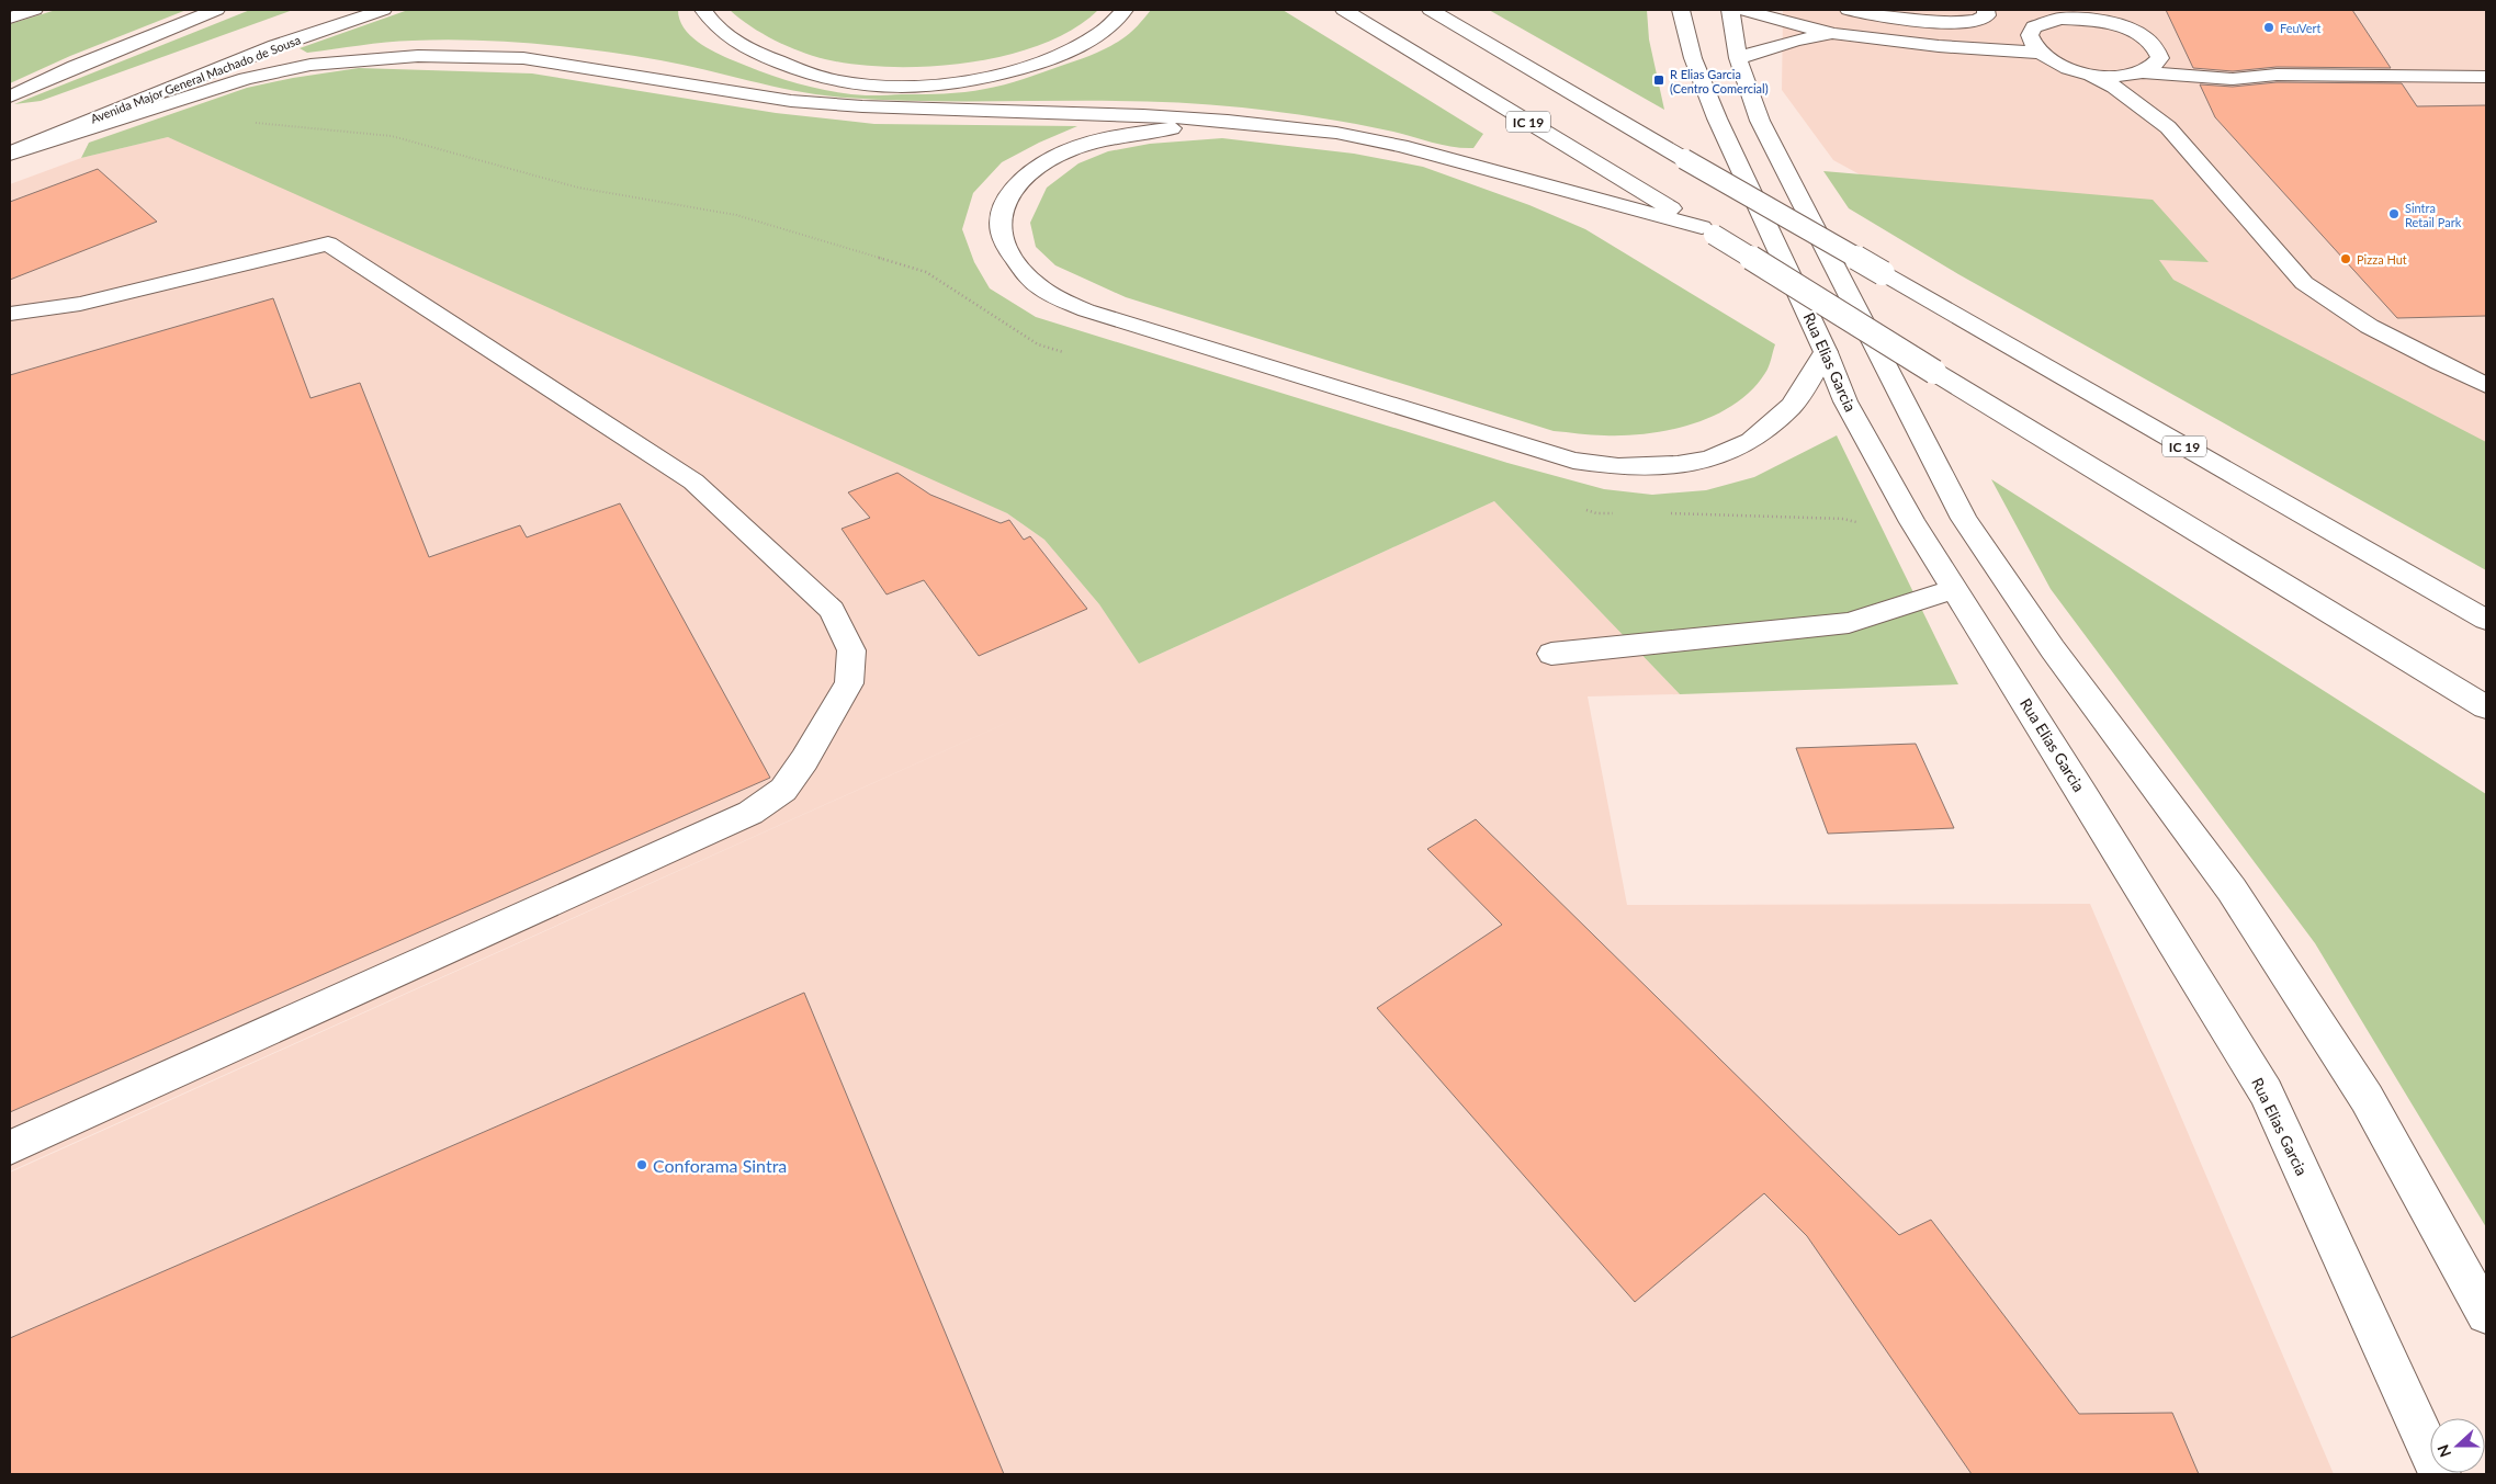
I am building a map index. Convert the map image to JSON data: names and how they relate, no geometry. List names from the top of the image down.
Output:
{
  "streets": {
    "main road": ["Avenida Major General Machado de Sousa", "IC 19", "Rua Elias Garcia"]
  },
  "places": {
    "other": [
      "FeuVert",
      "Sintra Retail Park",
      "Pizza Hut",
      "Conforama Sintra"
    ],
    "transit": ["R Elias Garcia (Centro Comercial)"]
  },
  "north": "left"
}
